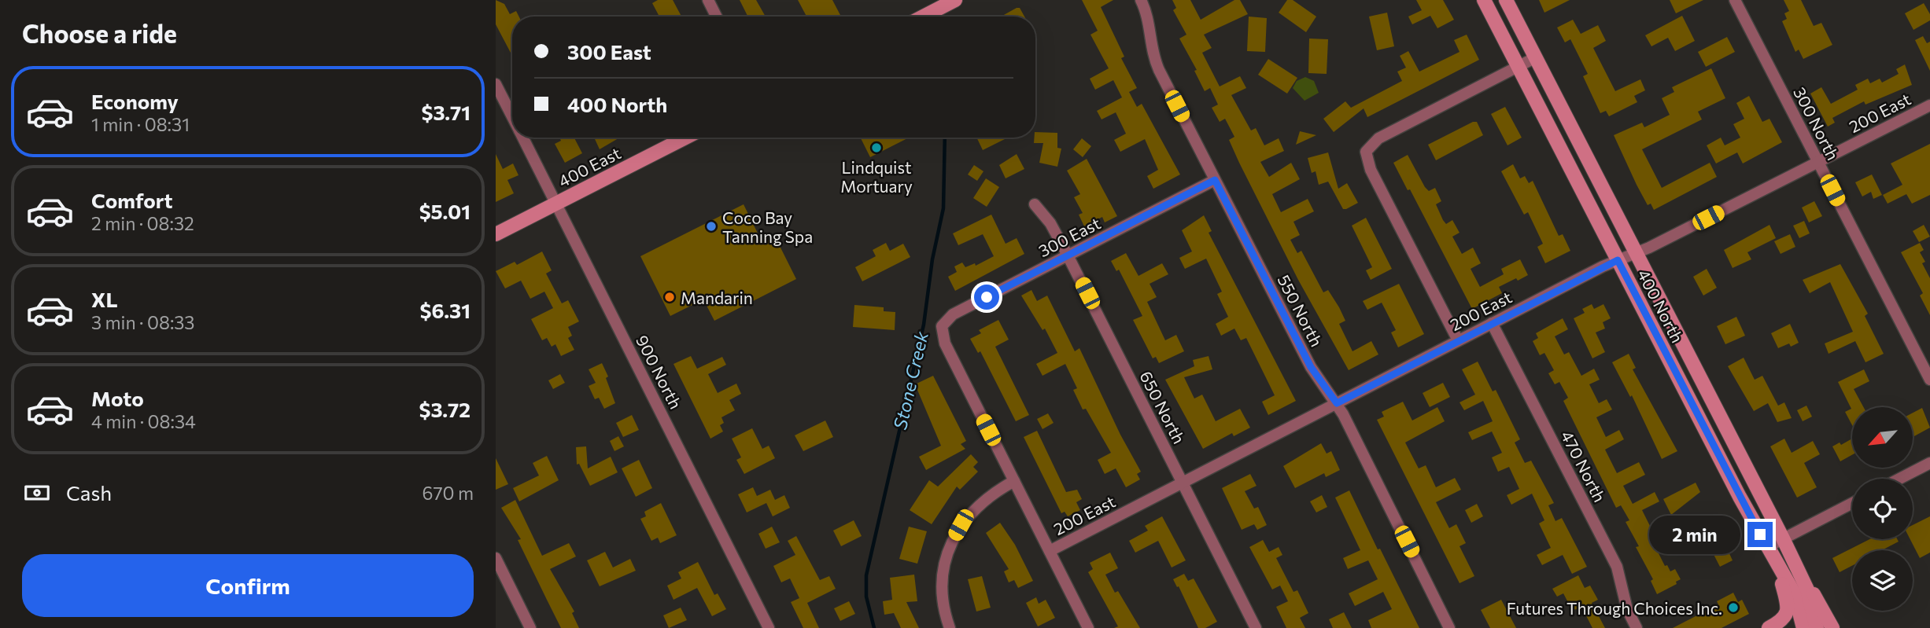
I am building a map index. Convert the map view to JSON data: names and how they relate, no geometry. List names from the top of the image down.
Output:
{
  "streets": {
    "main road": ["400 East", "400 North"],
    "street": [
      "200 East",
      "300 North",
      "300 East",
      "550 North",
      "900 North",
      "650 North",
      "470 North"
    ]
  },
  "crossings": [
    ["200 East", "300 North"],
    ["200 East", "400 North"],
    ["200 East", "550 North"],
    ["200 East", "650 North"],
    ["200 East", "470 North"],
    ["400 East", "900 North"],
    ["300 East", "550 North"],
    ["300 East", "650 North"]
  ],
  "water": ["Stone Creek"],
  "places": [
    "Lindquist Mortuary",
    "Coco Bay Tanning Spa",
    "Mandarin",
    "Futures Through Choices Inc."
  ],
  "north": "bottom left",
  "page": {
    "heading": "Choose a ride",
    "banner": ["300 East", "400 North"],
    "list": [
      {
        "name": "Economy",
        "note": "1 min · 08:31",
        "value": "$3.71"
      },
      {
        "name": "Comfort",
        "note": "2 min · 08:32",
        "value": "$5.01"
      },
      {
        "name": "XL",
        "note": "3 min · 08:33",
        "value": "$6.31"
      },
      {
        "name": "Moto",
        "note": "4 min · 08:34",
        "value": "$3.72"
      }
    ],
    "pay": ["Cash", "670 m"],
    "bubble": "2 min",
    "buttons": "Confirm"
  }
}
